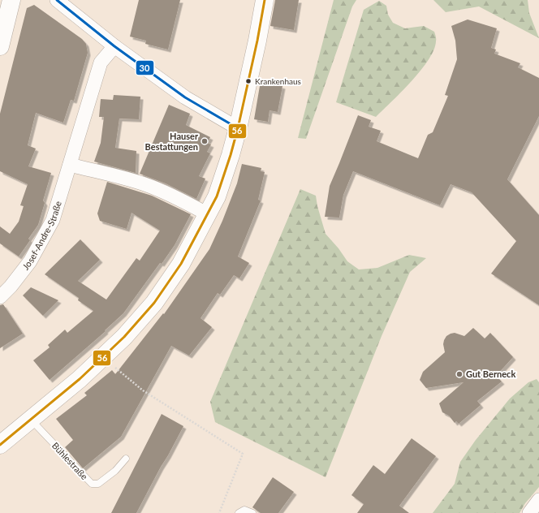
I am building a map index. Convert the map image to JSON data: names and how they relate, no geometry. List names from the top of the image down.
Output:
{
  "streets": {
    "street": ["Josef-Andre-Straße"],
    "lane": ["Bühlestraße"]
  },
  "places": ["Krankenhaus", "Hauser Bestattungen", "Gut Berneck"],
  "lines": ["transit line 30", "transit line 56"]
}
